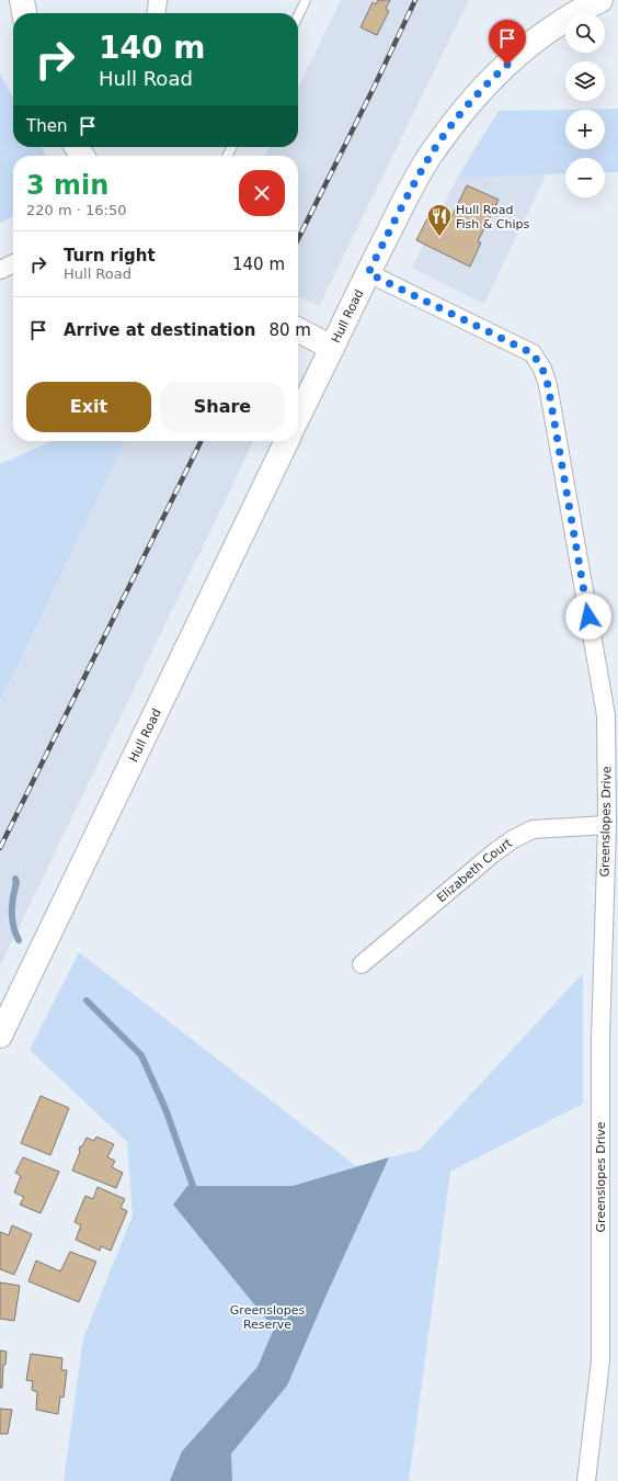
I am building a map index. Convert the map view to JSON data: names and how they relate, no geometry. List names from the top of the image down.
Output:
{
  "streets": {
    "main road": ["Hull Road"],
    "street": ["Greenslopes Drive", "Elizabeth Court"]
  },
  "crossings": [
    ["Hull Road", "Greenslopes Drive"],
    ["Greenslopes Drive", "Elizabeth Court"]
  ],
  "parks": ["Greenslopes Reserve"],
  "places": {
    "restaurant": ["Hull Road Fish & Chips"]
  },
  "page": {
    "map_buttons": ["+", "−"],
    "turn": ["140 m", "Hull Road"],
    "then": "Then",
    "heading": ["3 min", "220 m · 16:50"],
    "list": [
      {
        "name": "Turn right",
        "note": "Hull Road",
        "value": "140 m"
      },
      {
        "name": "Arrive at destination",
        "value": "80 m"
      }
    ],
    "buttons": ["Exit", "Share"]
  }
}
